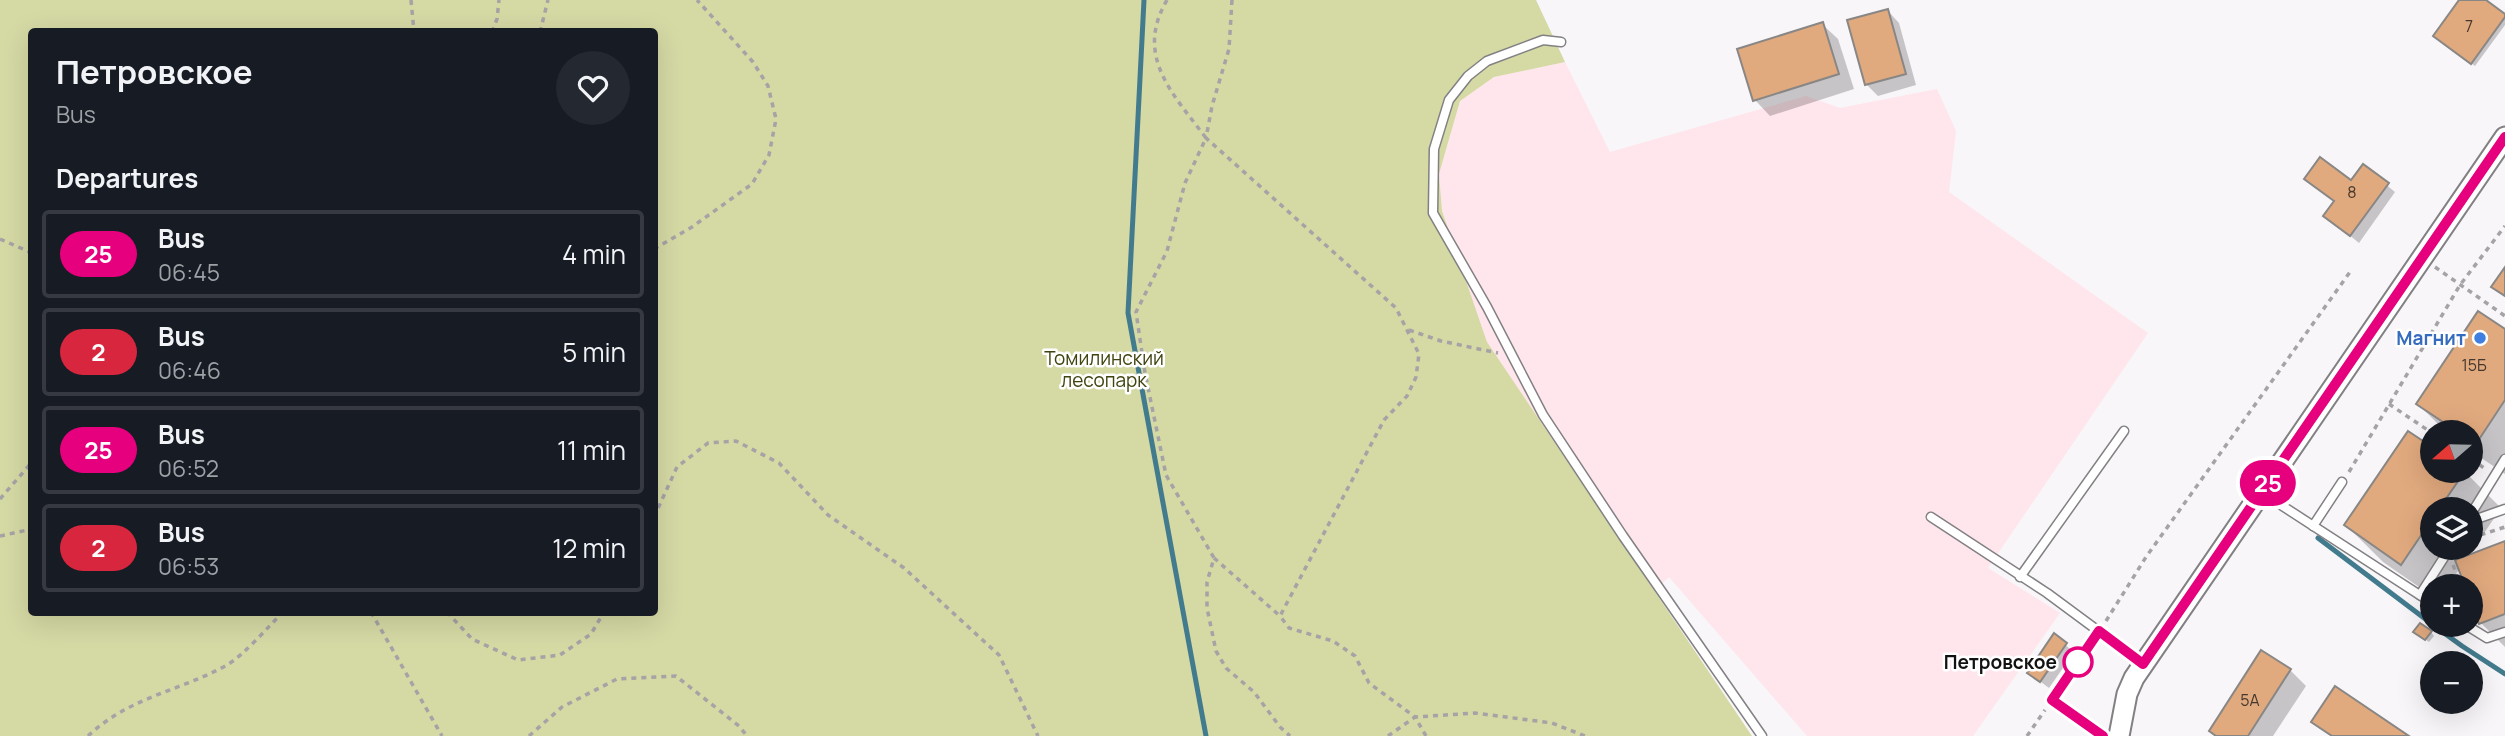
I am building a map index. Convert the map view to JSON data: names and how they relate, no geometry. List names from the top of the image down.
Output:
{
  "parks": ["Томилинский лесопарк"],
  "places": ["Магнит", "Петровское"],
  "lines": ["bus line 25"],
  "house_numbers": [
    "7",
    "8",
    "15Б",
    "5А"
  ],
  "north": "left",
  "page": {
    "on_map": "25",
    "heading": [
      ["Петровское", "Bus"],
      "Departures"
    ],
    "list": [
      {
        "mark": "25",
        "name": "Bus",
        "note": "06:45",
        "value": "4 min"
      },
      {
        "mark": "2",
        "name": "Bus",
        "note": "06:46",
        "value": "5 min"
      },
      {
        "mark": "25",
        "name": "Bus",
        "note": "06:52",
        "value": "11 min"
      },
      {
        "mark": "2",
        "name": "Bus",
        "note": "06:53",
        "value": "12 min"
      }
    ],
    "map_buttons": ["+", "−"]
  }
}
